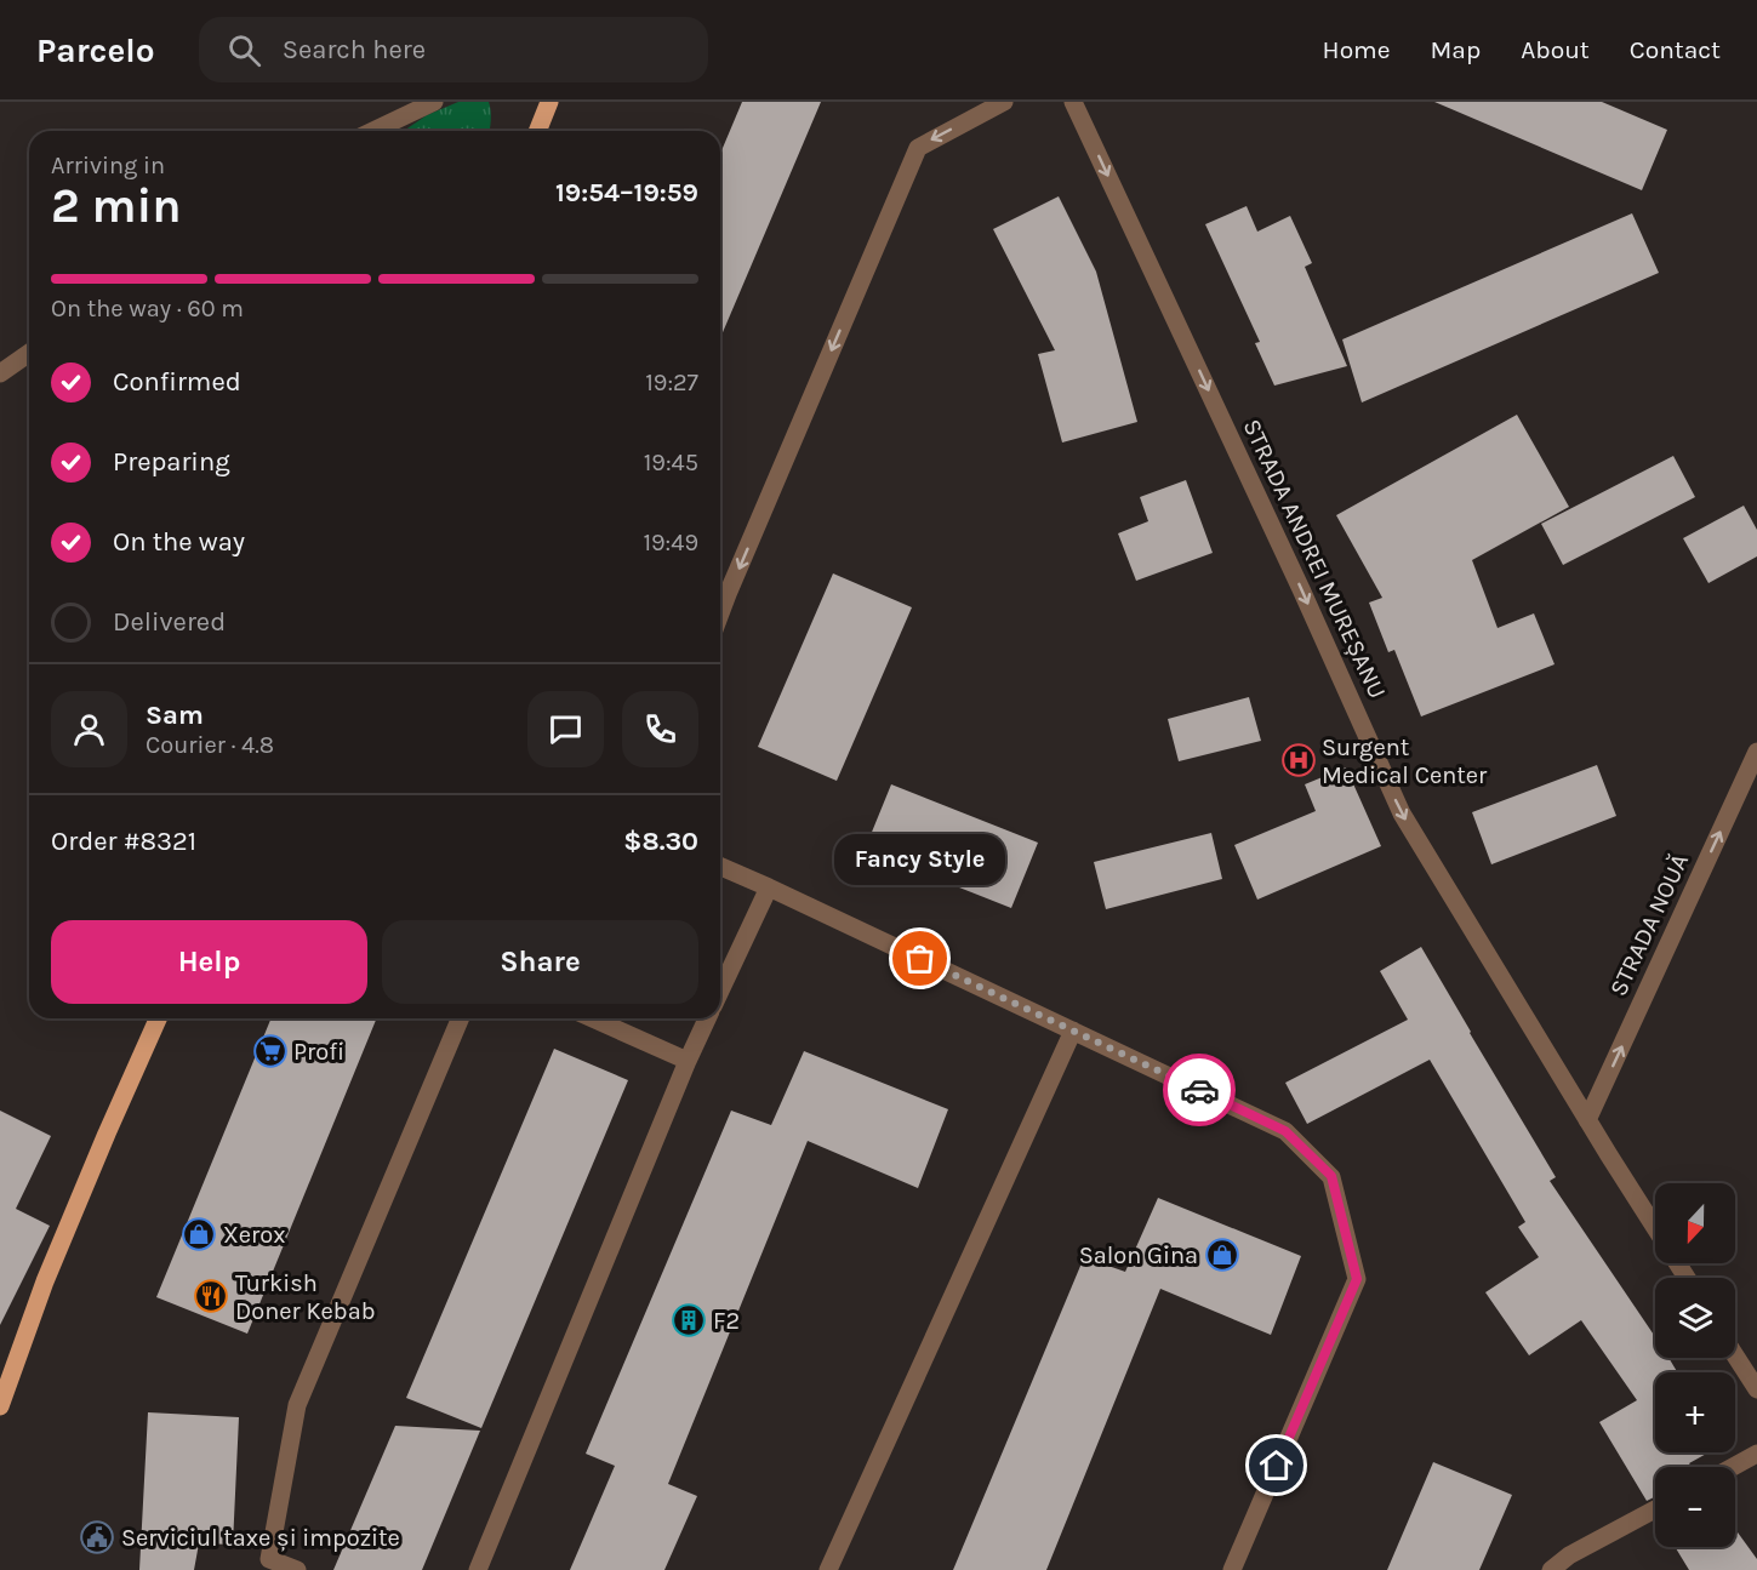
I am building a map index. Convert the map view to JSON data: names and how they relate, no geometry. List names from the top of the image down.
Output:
{
  "streets": {
    "street": ["STRADA ANDREI MUREȘANU", "STRADA NOUĂ"]
  },
  "crossings": [
    ["STRADA ANDREI MUREȘANU", "STRADA NOUĂ"]
  ],
  "one_way": ["STRADA ANDREI MUREȘANU", "STRADA NOUĂ"],
  "places": {
    "hospital": ["Surgent Medical Center"],
    "other": ["Fancy Style"],
    "supermarket": ["Profi"],
    "shop": ["Xerox", "Salon Gina"],
    "restaurant": ["Turkish Doner Kebab"],
    "building": ["F2"],
    "public building": ["Serviciul taxe și impozite"]
  },
  "north": "bottom",
  "page": {
    "header": "Parcelo",
    "search": "Search here",
    "nav": [
      "Home",
      "Map",
      "About",
      "Contact"
    ],
    "heading": ["2 min", "Arriving in", "19:54–19:59"],
    "panel": [
      "Sam",
      "Courier · 4.8",
      "Order #8321",
      "$8.30"
    ],
    "bar": "On the way · 60 m",
    "list": [
      ["Confirmed", "19:27"],
      ["Preparing", "19:45"],
      ["On the way", "19:49"],
      "Delivered"
    ],
    "bubble": "Fancy Style",
    "buttons": ["Help", "Share"],
    "map_buttons": ["+", "−"]
  }
}
